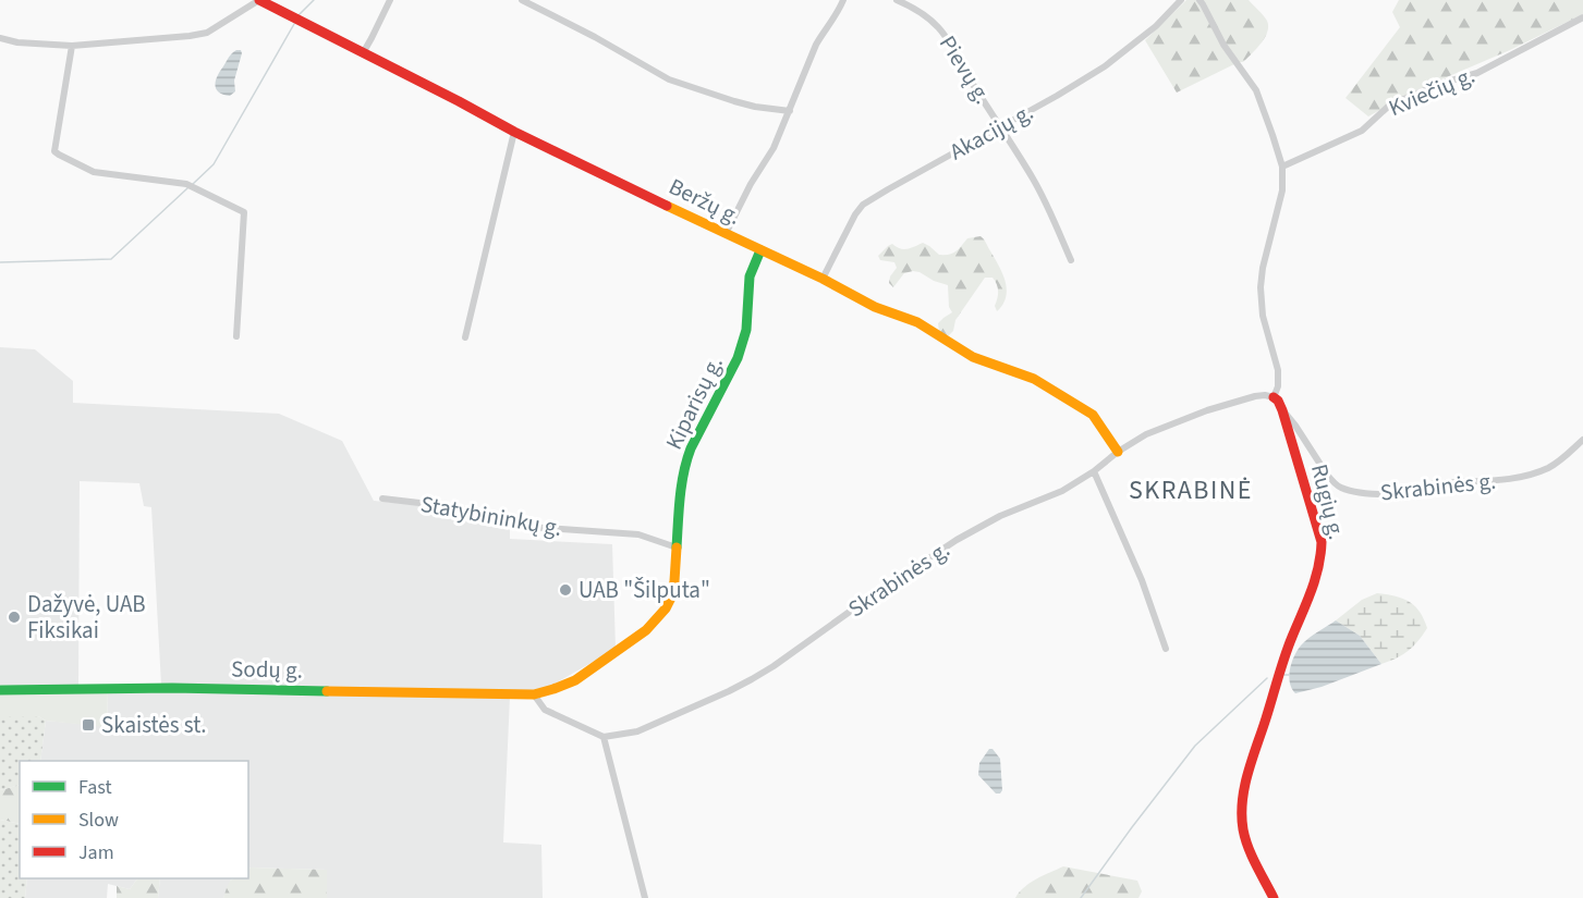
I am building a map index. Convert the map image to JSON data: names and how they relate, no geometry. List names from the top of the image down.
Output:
{
  "streets": {
    "street": [
      "Pievų g.",
      "Kviečių g.",
      "Akacijų g.",
      "Beržų g.",
      "Kiparisų g.",
      "Skrabinės g.",
      "Rugių g.",
      "Statybininkų g.",
      "Sodų g."
    ]
  },
  "crossings": [
    ["Pievų g.", "Akacijų g."],
    ["Akacijų g.", "Beržų g."],
    ["Beržų g.", "Kiparisų g."],
    ["Beržų g.", "Skrabinės g."],
    ["Kiparisų g.", "Statybininkų g."],
    ["Kiparisų g.", "Sodų g."],
    ["Skrabinės g.", "Rugių g."]
  ],
  "districts": ["SKRABINĖ"],
  "places": {
    "other": ["UAB \"Šilputa\"", "Dažyvė, UAB Fiksikai"],
    "transit": ["Skaistės st."]
  },
  "legend": ["Fast", "Slow", "Jam"]
}
